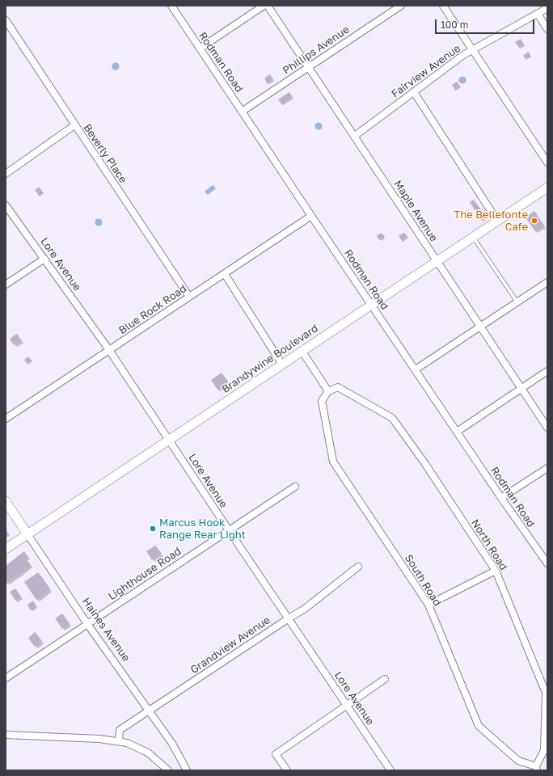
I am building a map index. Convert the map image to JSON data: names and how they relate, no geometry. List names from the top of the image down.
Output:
{
  "streets": {
    "street": [
      "Phillips Avenue",
      "Rodman Road",
      "Fairview Avenue",
      "Beverly Place",
      "Maple Avenue",
      "Lore Avenue",
      "Blue Rock Road",
      "Brandywine Boulevard",
      "North Road",
      "Lighthouse Road",
      "South Road",
      "Haines Avenue",
      "Grandview Avenue"
    ]
  },
  "crossings": [
    ["Phillips Avenue", "Rodman Road"],
    ["Phillips Avenue", "Maple Avenue"],
    ["Rodman Road", "Blue Rock Road"],
    ["Rodman Road", "Brandywine Boulevard"],
    ["Fairview Avenue", "Maple Avenue"],
    ["Beverly Place", "Blue Rock Road"],
    ["Maple Avenue", "Brandywine Boulevard"],
    ["Lore Avenue", "Blue Rock Road"],
    ["Lore Avenue", "Brandywine Boulevard"],
    ["Lore Avenue", "Lighthouse Road"],
    ["Lore Avenue", "Grandview Avenue"],
    ["Brandywine Boulevard", "Haines Avenue"],
    ["North Road", "South Road"],
    ["Lighthouse Road", "Haines Avenue"],
    ["Haines Avenue", "Grandview Avenue"]
  ],
  "places": ["The Bellefonte Cafe", "Marcus Hook Range Rear Light"],
  "scale_bar": "100 m"
}
